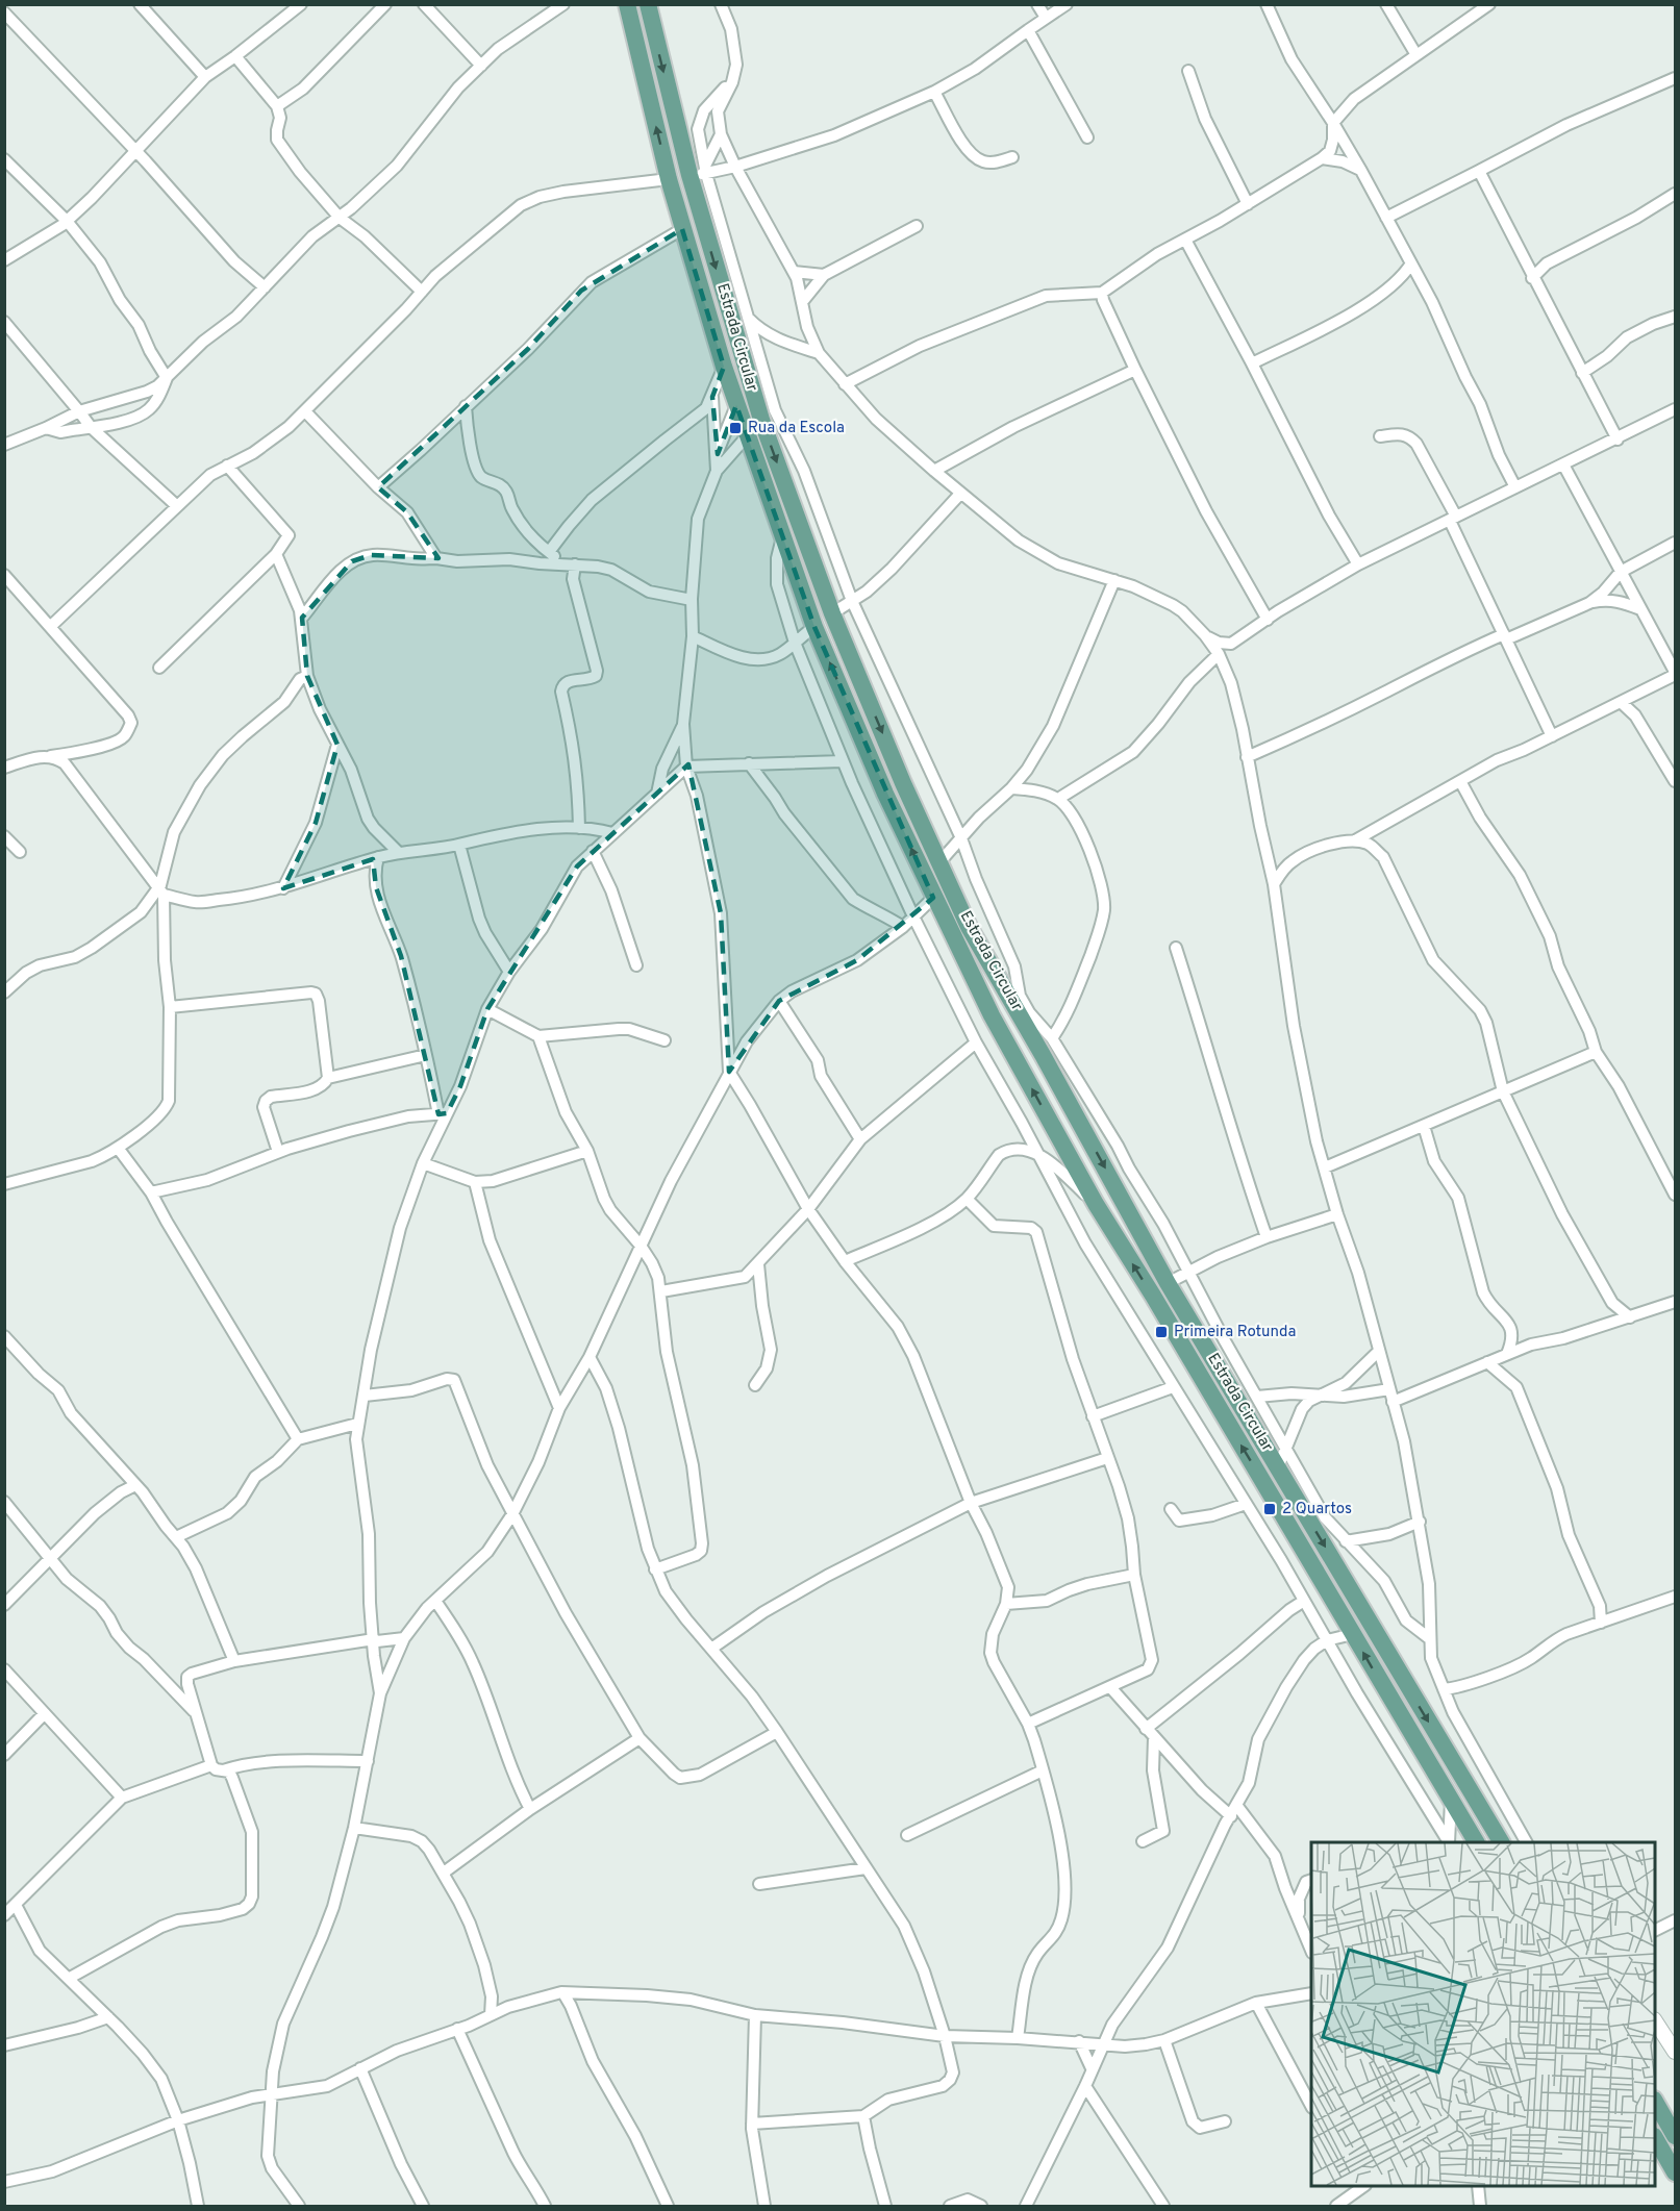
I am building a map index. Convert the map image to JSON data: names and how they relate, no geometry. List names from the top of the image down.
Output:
{
  "streets": {
    "main road": ["Estrada Circular"]
  },
  "places": {
    "transit": ["Rua da Escola", "Primeira Rotunda", "2 Quartos"]
  }
}
